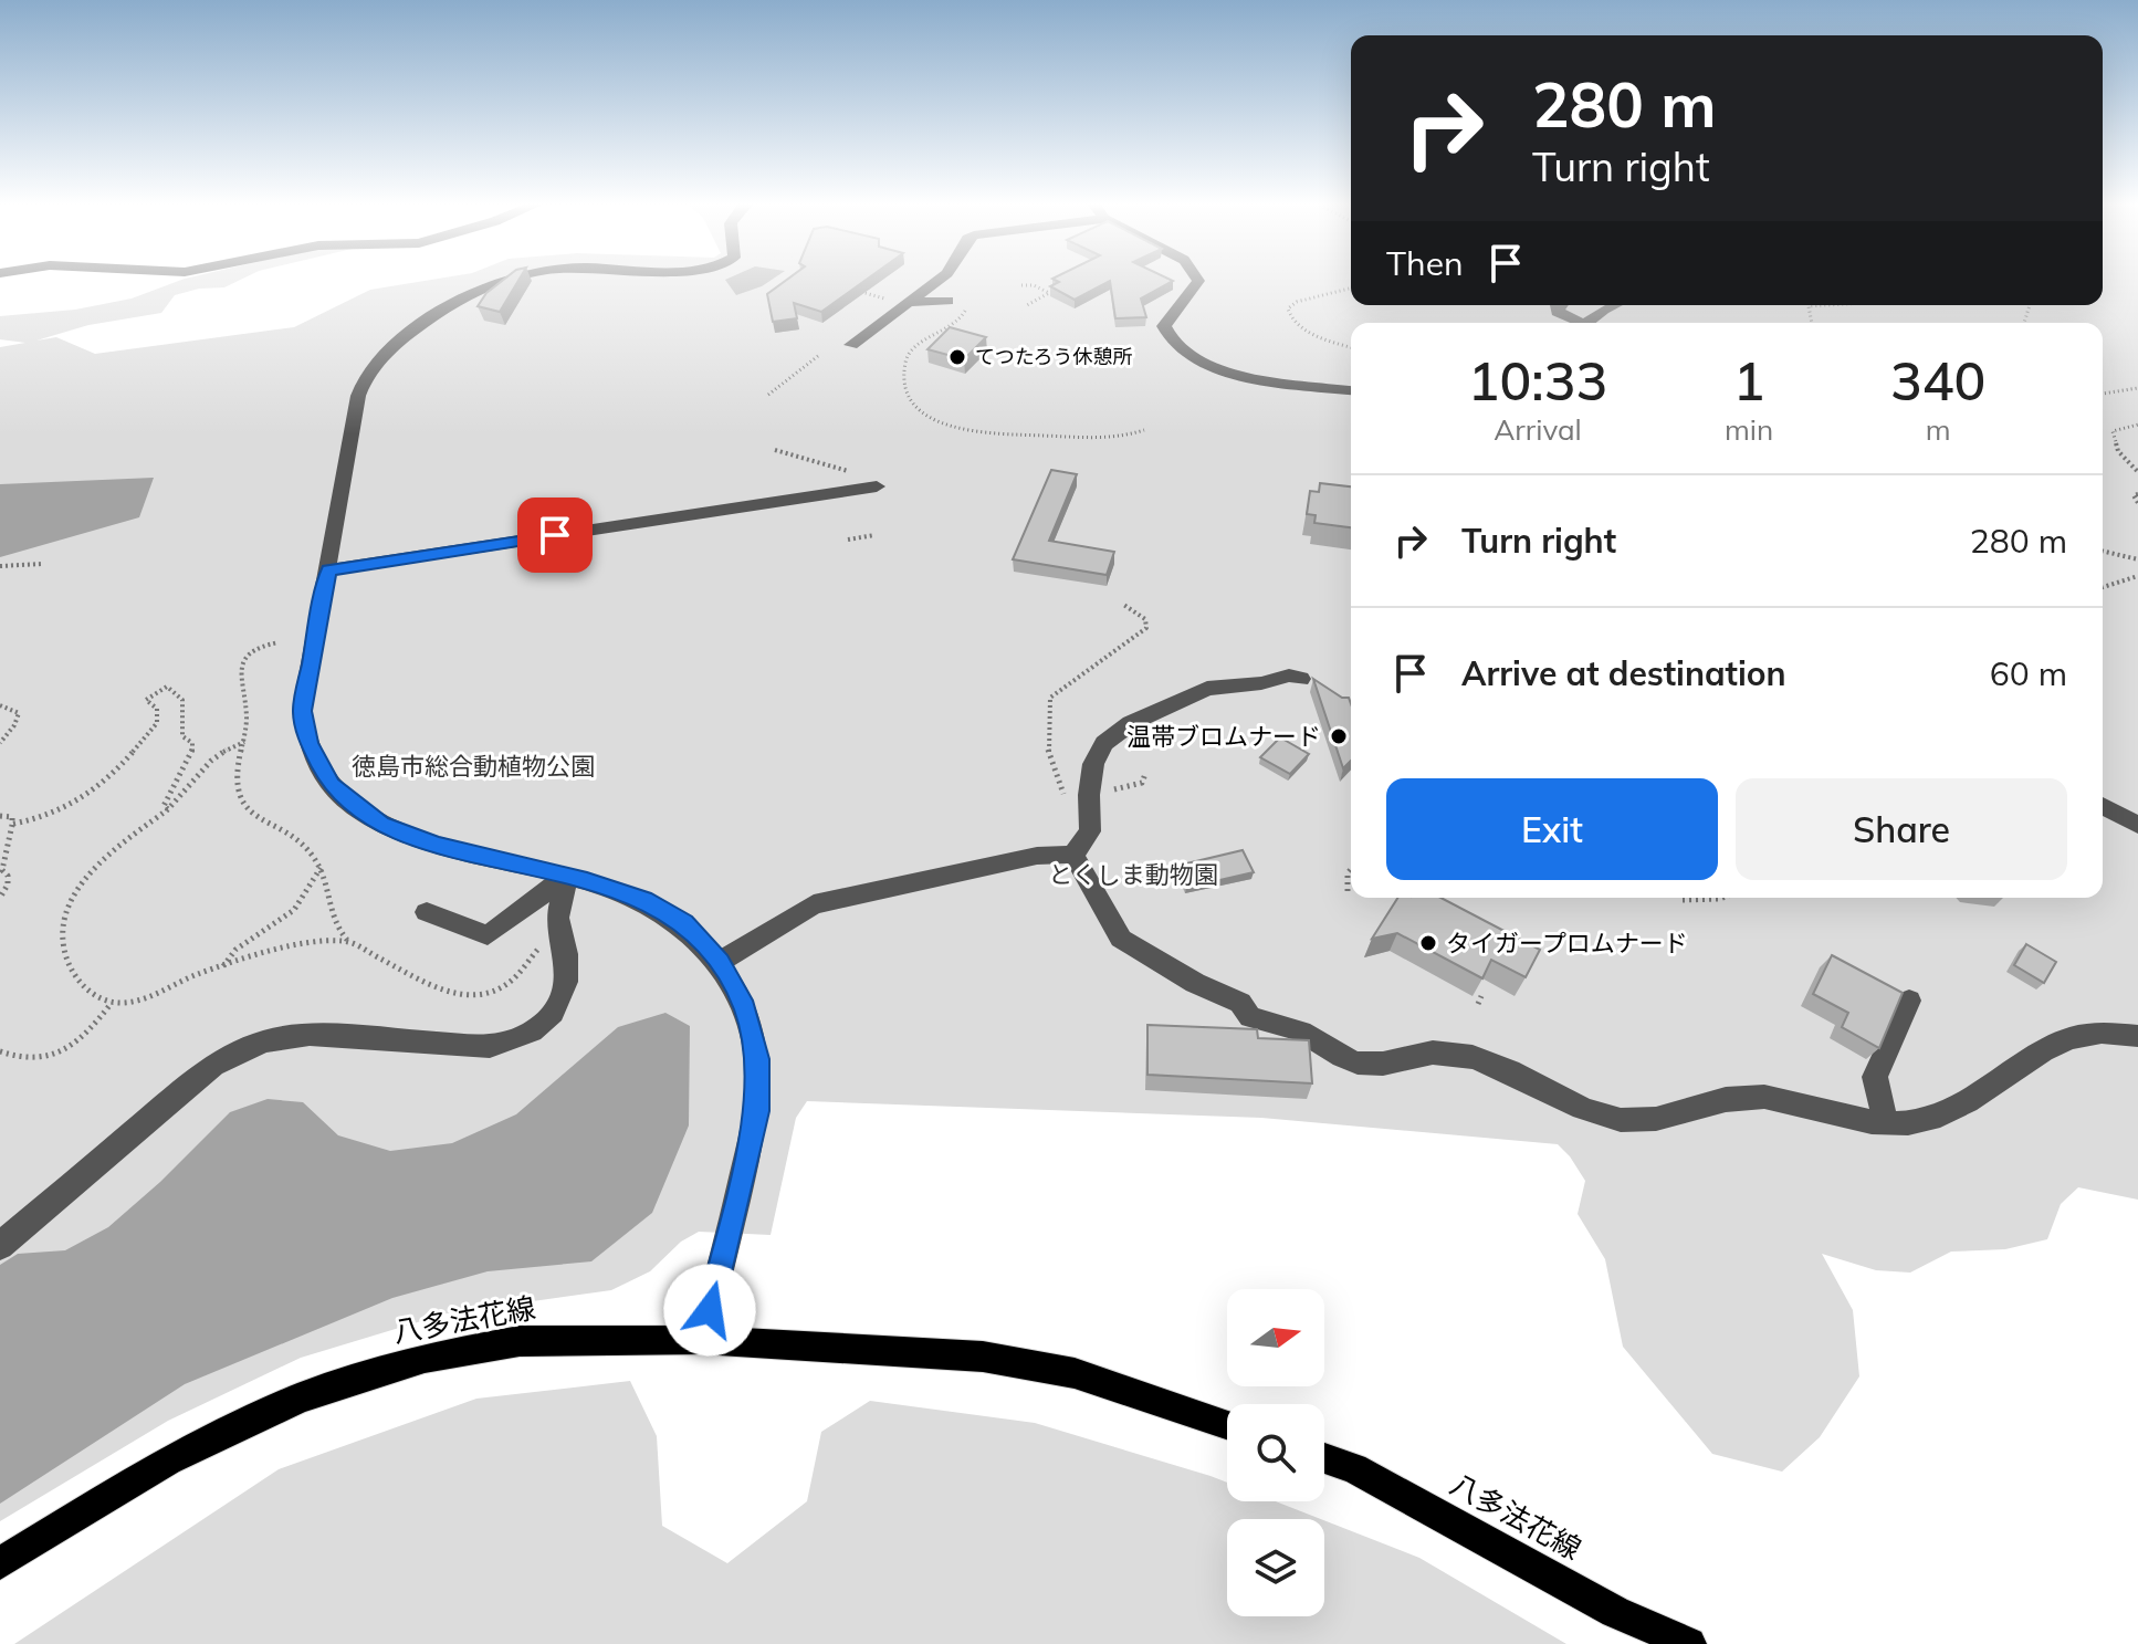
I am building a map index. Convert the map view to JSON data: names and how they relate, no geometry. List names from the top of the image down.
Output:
{
  "streets": {
    "main road": ["八多法花線"]
  },
  "parks": ["徳島市総合動植物公園", "とくしま動物園"],
  "places": ["てつたろう休憩所", "温帯ブロムナード", "タイガープロムナード"],
  "north": "right",
  "page": {
    "turn": ["280 m", "Turn right"],
    "then": "Then",
    "eta": [
      "10:33",
      "Arrival",
      "1",
      "min",
      "340",
      "m"
    ],
    "list": [
      {
        "name": "Turn right",
        "value": "280 m"
      },
      {
        "name": "Arrive at destination",
        "value": "60 m"
      }
    ],
    "buttons": ["Exit", "Share"]
  }
}
